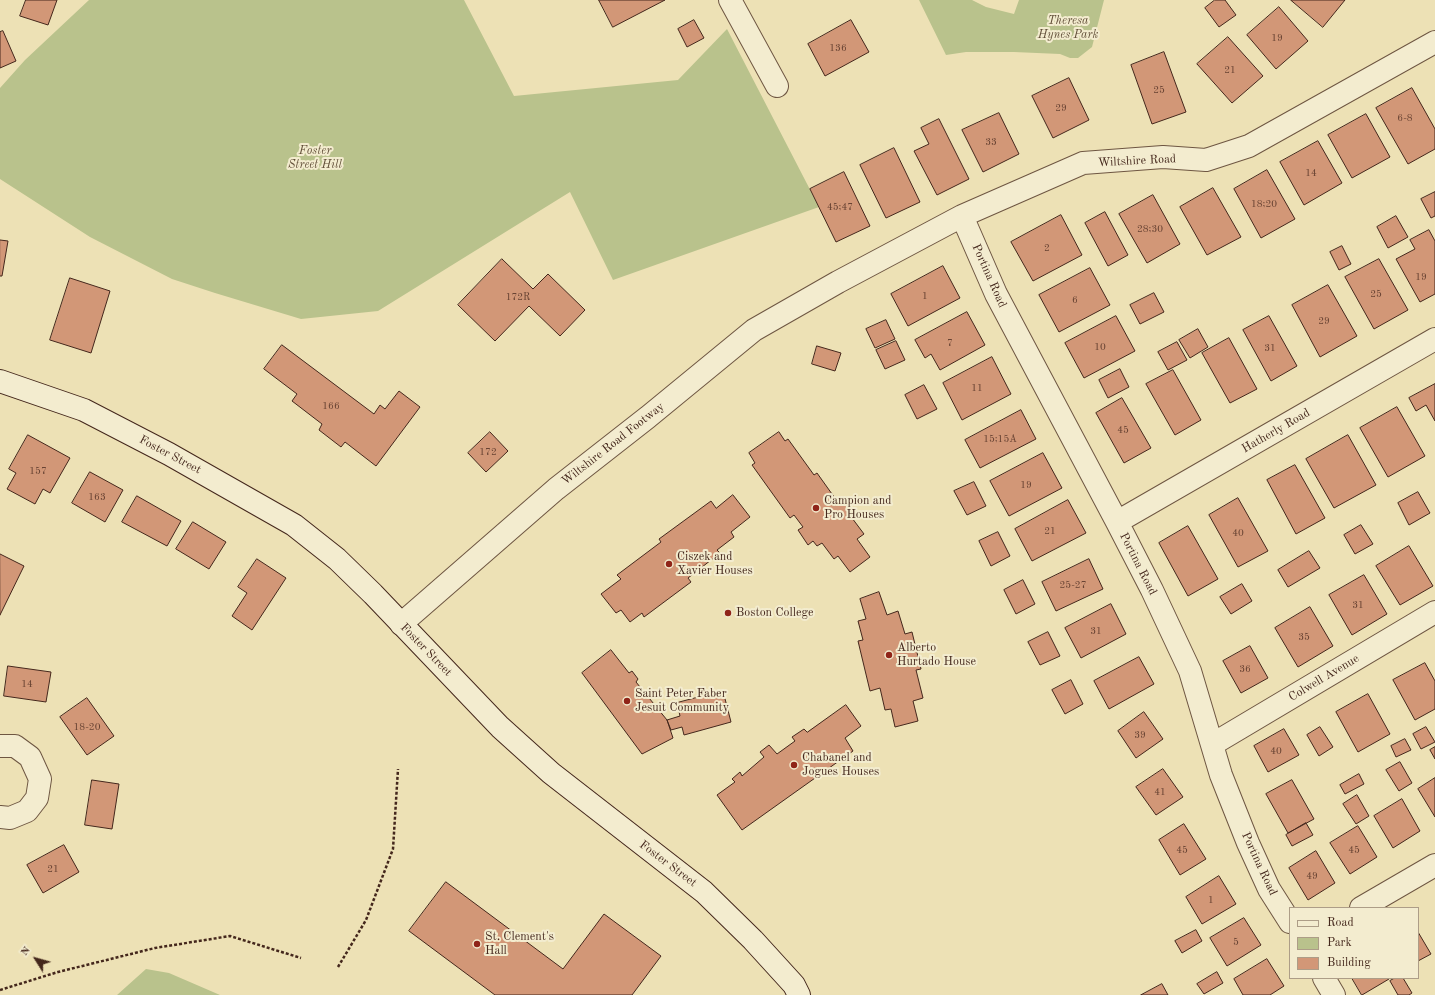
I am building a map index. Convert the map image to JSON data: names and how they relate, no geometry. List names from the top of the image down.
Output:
{
  "streets": {
    "street": [
      "Wiltshire Road",
      "Portina Road",
      "Hatherly Road",
      "Wiltshire Road Footway",
      "Foster Street",
      "Colwell Avenue"
    ]
  },
  "crossings": [
    ["Wiltshire Road", "Portina Road"],
    ["Wiltshire Road", "Wiltshire Road Footway"],
    ["Portina Road", "Hatherly Road"],
    ["Portina Road", "Colwell Avenue"],
    ["Wiltshire Road Footway", "Foster Street"]
  ],
  "parks": ["Theresa Hynes Park", "Foster Street Hill"],
  "places": [
    "Campion and Pro Houses",
    "Ciszek and Xavier Houses",
    "Boston College",
    "Alberto Hurtado House",
    "Saint Peter Faber Jesuit Community",
    "Chabanel and Jogues Houses",
    "St. Clement's Hall"
  ],
  "house_numbers": [
    "19",
    "136",
    "21",
    "25",
    "29",
    "6-8",
    "33",
    "14",
    "18;20",
    "45;47",
    "28;30",
    "2",
    "19",
    "25",
    "1",
    "172R",
    "6",
    "29",
    "7",
    "10",
    "31",
    "11",
    "166",
    "45",
    "15;15A",
    "172",
    "157",
    "19",
    "163",
    "21",
    "40",
    "25-27",
    "31",
    "31",
    "35",
    "36",
    "14",
    "18-20",
    "39",
    "40",
    "41",
    "45",
    "45",
    "21",
    "49",
    "1",
    "5"
  ],
  "legend": ["Road", "Park", "Building"],
  "north": "top left"
}
